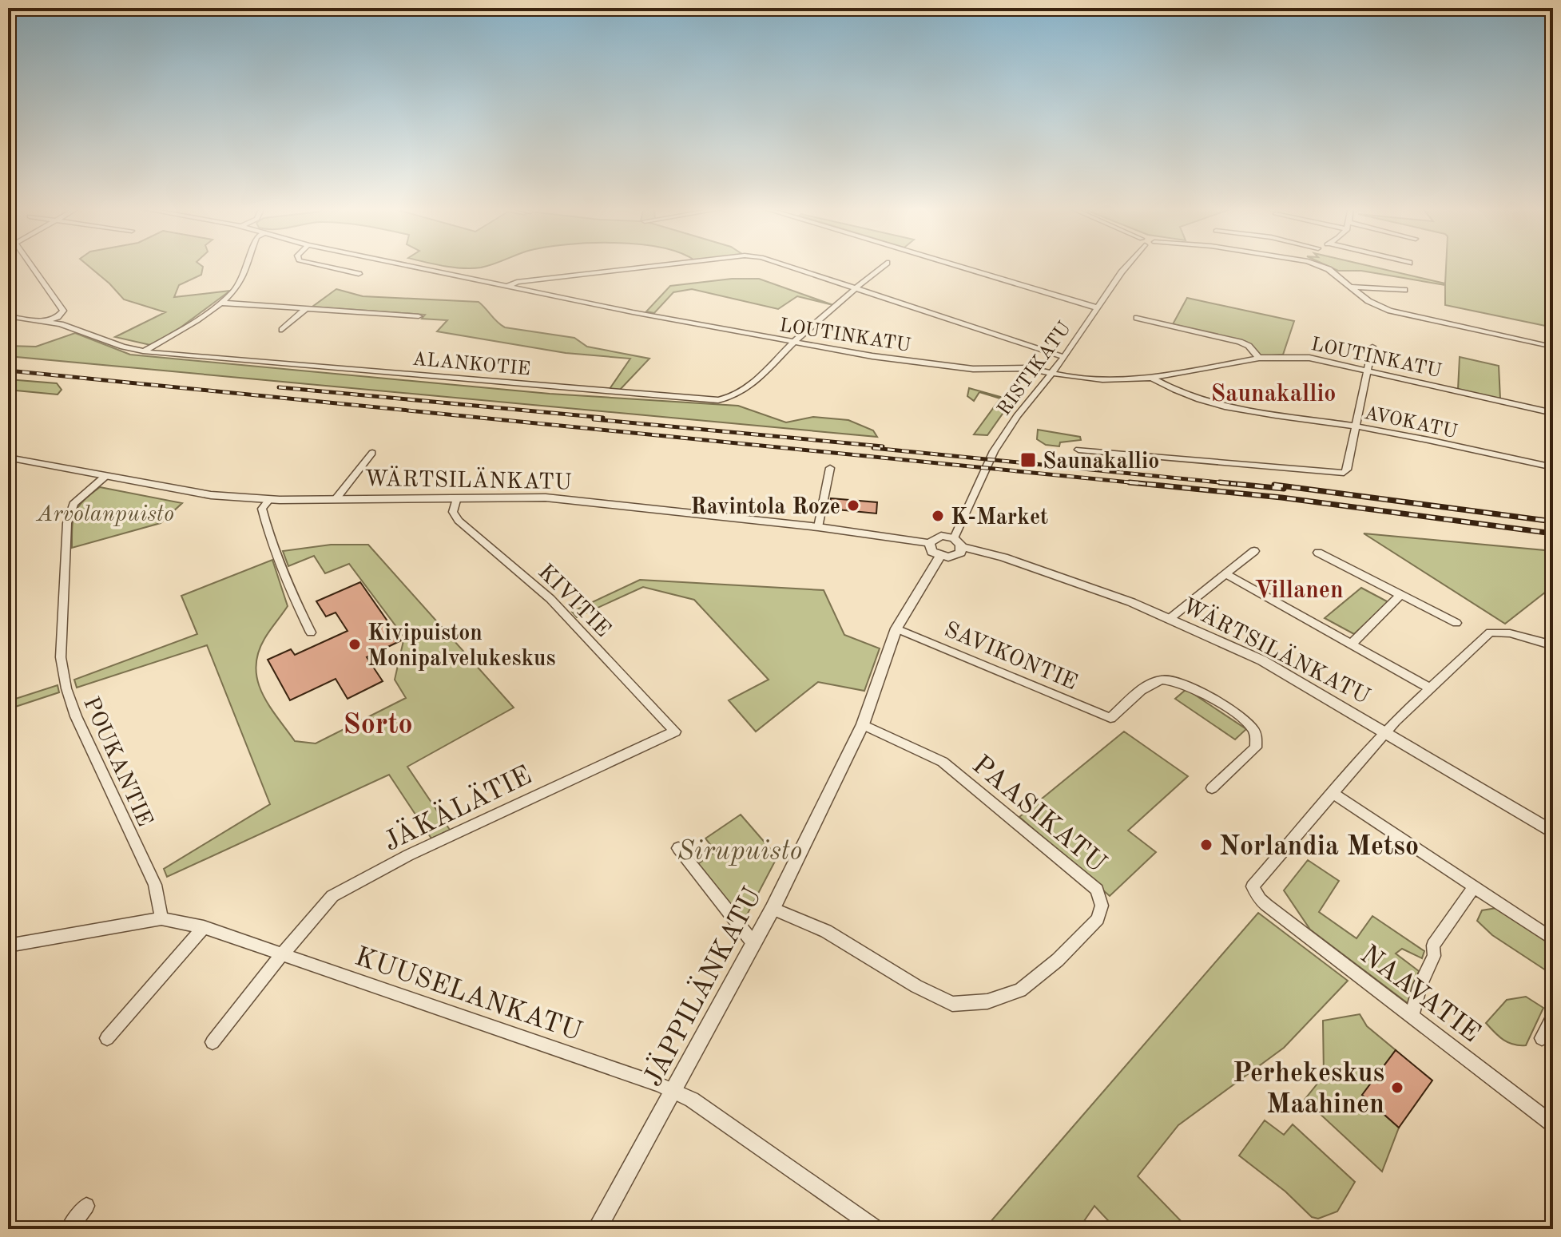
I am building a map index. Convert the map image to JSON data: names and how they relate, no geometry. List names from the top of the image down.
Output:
{
  "streets": {
    "street": [
      "LOUTINKATU",
      "ALANKOTIE",
      "RISTIKATU",
      "AVOKATU",
      "WÄRTSILÄNKATU",
      "KIVITIE",
      "SAVIKONTIE",
      "POUKANTIE",
      "JÄKÄLÄTIE",
      "PAASIKATU",
      "JÄPPILÄNKATU",
      "KUUSELANKATU",
      "NAAVATIE"
    ]
  },
  "crossings": [
    ["LOUTINKATU", "ALANKOTIE"],
    ["LOUTINKATU", "RISTIKATU"],
    ["LOUTINKATU", "AVOKATU"],
    ["RISTIKATU", "WÄRTSILÄNKATU"],
    ["WÄRTSILÄNKATU", "KIVITIE"],
    ["WÄRTSILÄNKATU", "POUKANTIE"],
    ["KIVITIE", "JÄKÄLÄTIE"],
    ["SAVIKONTIE", "JÄPPILÄNKATU"],
    ["POUKANTIE", "KUUSELANKATU"],
    ["JÄKÄLÄTIE", "KUUSELANKATU"],
    ["PAASIKATU", "JÄPPILÄNKATU"],
    ["JÄPPILÄNKATU", "KUUSELANKATU"]
  ],
  "districts": ["Saunakallio", "Villanen", "Sorto"],
  "parks": ["Arvolanpuisto", "Sirupuisto"],
  "places": {
    "transit": ["Saunakallio"],
    "other": [
      "Ravintola Roze",
      "K-Market",
      "Kivipuiston Monipalvelukeskus",
      "Norlandia Metso",
      "Perhekeskus Maahinen"
    ]
  }
}
